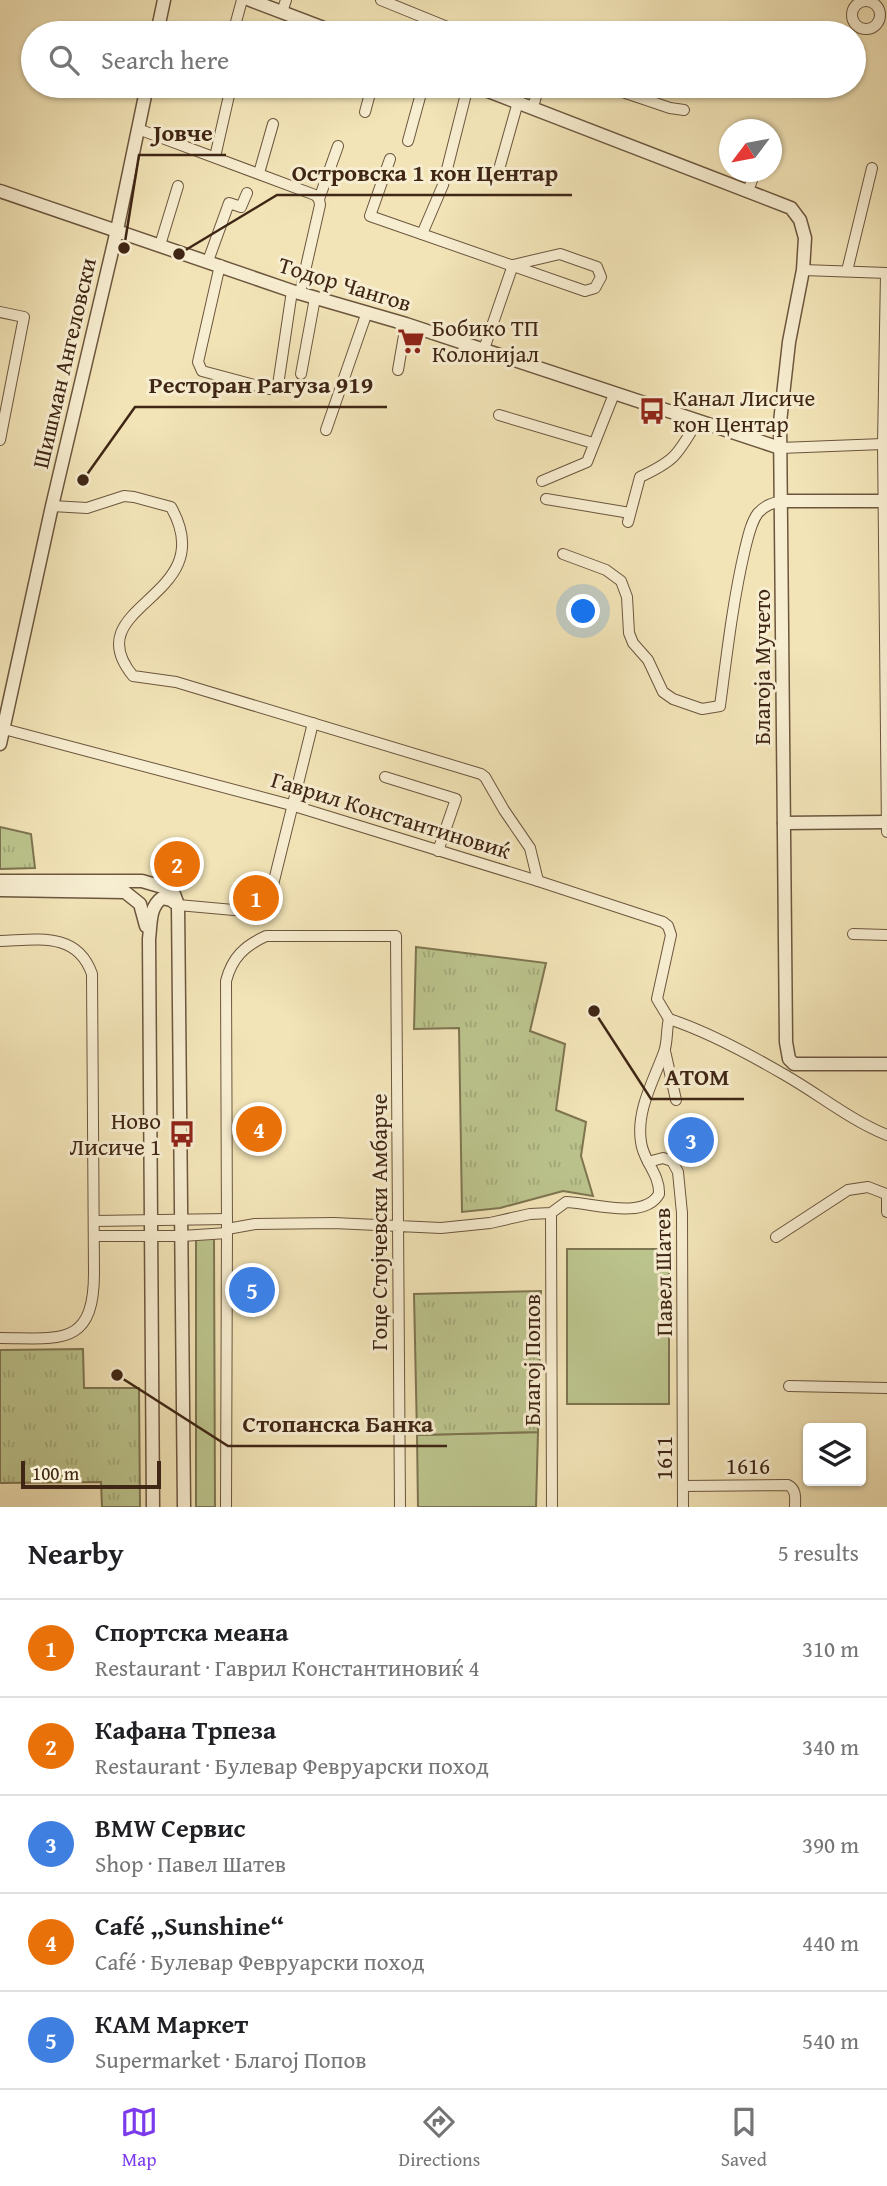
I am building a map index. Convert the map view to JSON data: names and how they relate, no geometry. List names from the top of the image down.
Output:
{
  "streets": {
    "street": [
      "Тодор Чангов",
      "Шишман Ангеловски",
      "Благоја Мучето",
      "Гаврил Константиновиќ",
      "Гоце Стојчевски Амбарче",
      "Павел Шатев",
      "Благој Попов",
      "1611",
      "1616"
    ]
  },
  "crossings": [
    ["Тодор Чангов", "Шишман Ангеловски"],
    ["Тодор Чангов", "Благоја Мучето"],
    ["Павел Шатев", "1611"],
    ["1611", "1616"]
  ],
  "places": {
    "other": [
      "Јовче",
      "Островска 1 кон Центар",
      "Ресторан Рагуза 919",
      "АТОМ",
      "Стопанска Банка"
    ],
    "supermarket": ["Бобико ТП Колонијал"],
    "bus stop": ["Канал Лисиче кон Центар", "Ново Лисиче 1"]
  },
  "scale_bar": "100 m",
  "north": "bottom left",
  "page": {
    "search": "Search here",
    "pins": [
      "2",
      "1",
      "4",
      "3",
      "5"
    ],
    "scale": "100 m",
    "heading": ["Nearby", "5 results"],
    "list": [
      {
        "mark": "1",
        "name": "Спортска меана",
        "note": "Restaurant · Гаврил Константиновиќ 4",
        "value": "310 m"
      },
      {
        "mark": "2",
        "name": "Кафана Трпеза",
        "note": "Restaurant · Булевар Февруарски поход",
        "value": "340 m"
      },
      {
        "mark": "3",
        "name": "BMW Сервис",
        "note": "Shop · Павел Шатев",
        "value": "390 m"
      },
      {
        "mark": "4",
        "name": "Café „Sunshine“",
        "note": "Café · Булевар Февруарски поход",
        "value": "440 m"
      },
      {
        "mark": "5",
        "name": "КАМ Маркет",
        "note": "Supermarket · Благој Попов",
        "value": "540 m"
      }
    ],
    "nav": ["Map", "Directions", "Saved"]
  }
}
